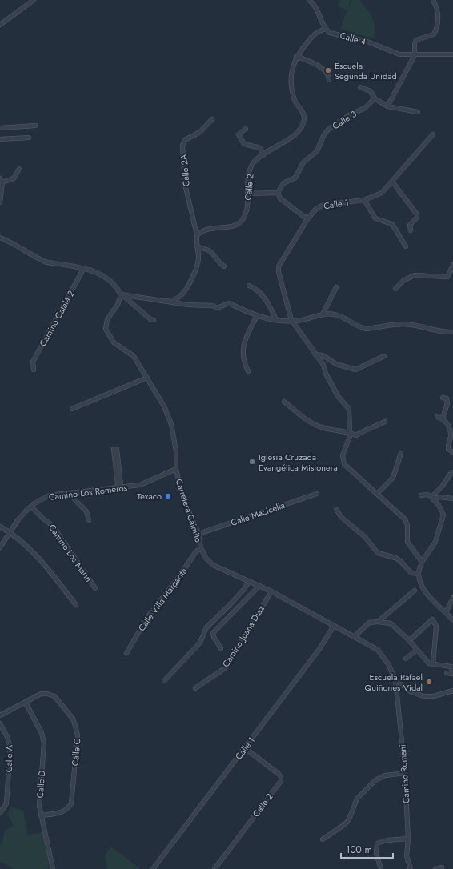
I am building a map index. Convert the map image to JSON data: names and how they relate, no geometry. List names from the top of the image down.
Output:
{
  "streets": {
    "street": [
      "Calle 4",
      "Calle 3",
      "Calle 2A",
      "Calle 2",
      "Calle 1",
      "Camino Catalá 2",
      "Camino Los Romeros",
      "Carretera Caimito",
      "Calle Macicella",
      "Camino Los Marín",
      "Calle Villa Margarita",
      "Camino Juana Díaz",
      "Calle C",
      "Calle A",
      "Camino Romani",
      "Calle D"
    ]
  },
  "crossings": [
    ["Calle 4", "Calle 2"],
    ["Calle 2A", "Calle 2"],
    ["Calle 2", "Calle 1"],
    ["Calle 1", "Carretera Caimito"],
    ["Camino Los Romeros", "Carretera Caimito"],
    ["Camino Los Romeros", "Camino Los Marín"],
    ["Carretera Caimito", "Calle Macicella"],
    ["Carretera Caimito", "Calle Villa Margarita"],
    ["Carretera Caimito", "Camino Juana Díaz"],
    ["Carretera Caimito", "Camino Romani"],
    ["Calle C", "Calle D"]
  ],
  "places": [
    "Escuela Segunda Unidad",
    "Iglesia Cruzada Evangélica Misionera",
    "Texaco",
    "Escuela Rafael Quiñones Vidal"
  ],
  "scale_bar": "100 m"
}
